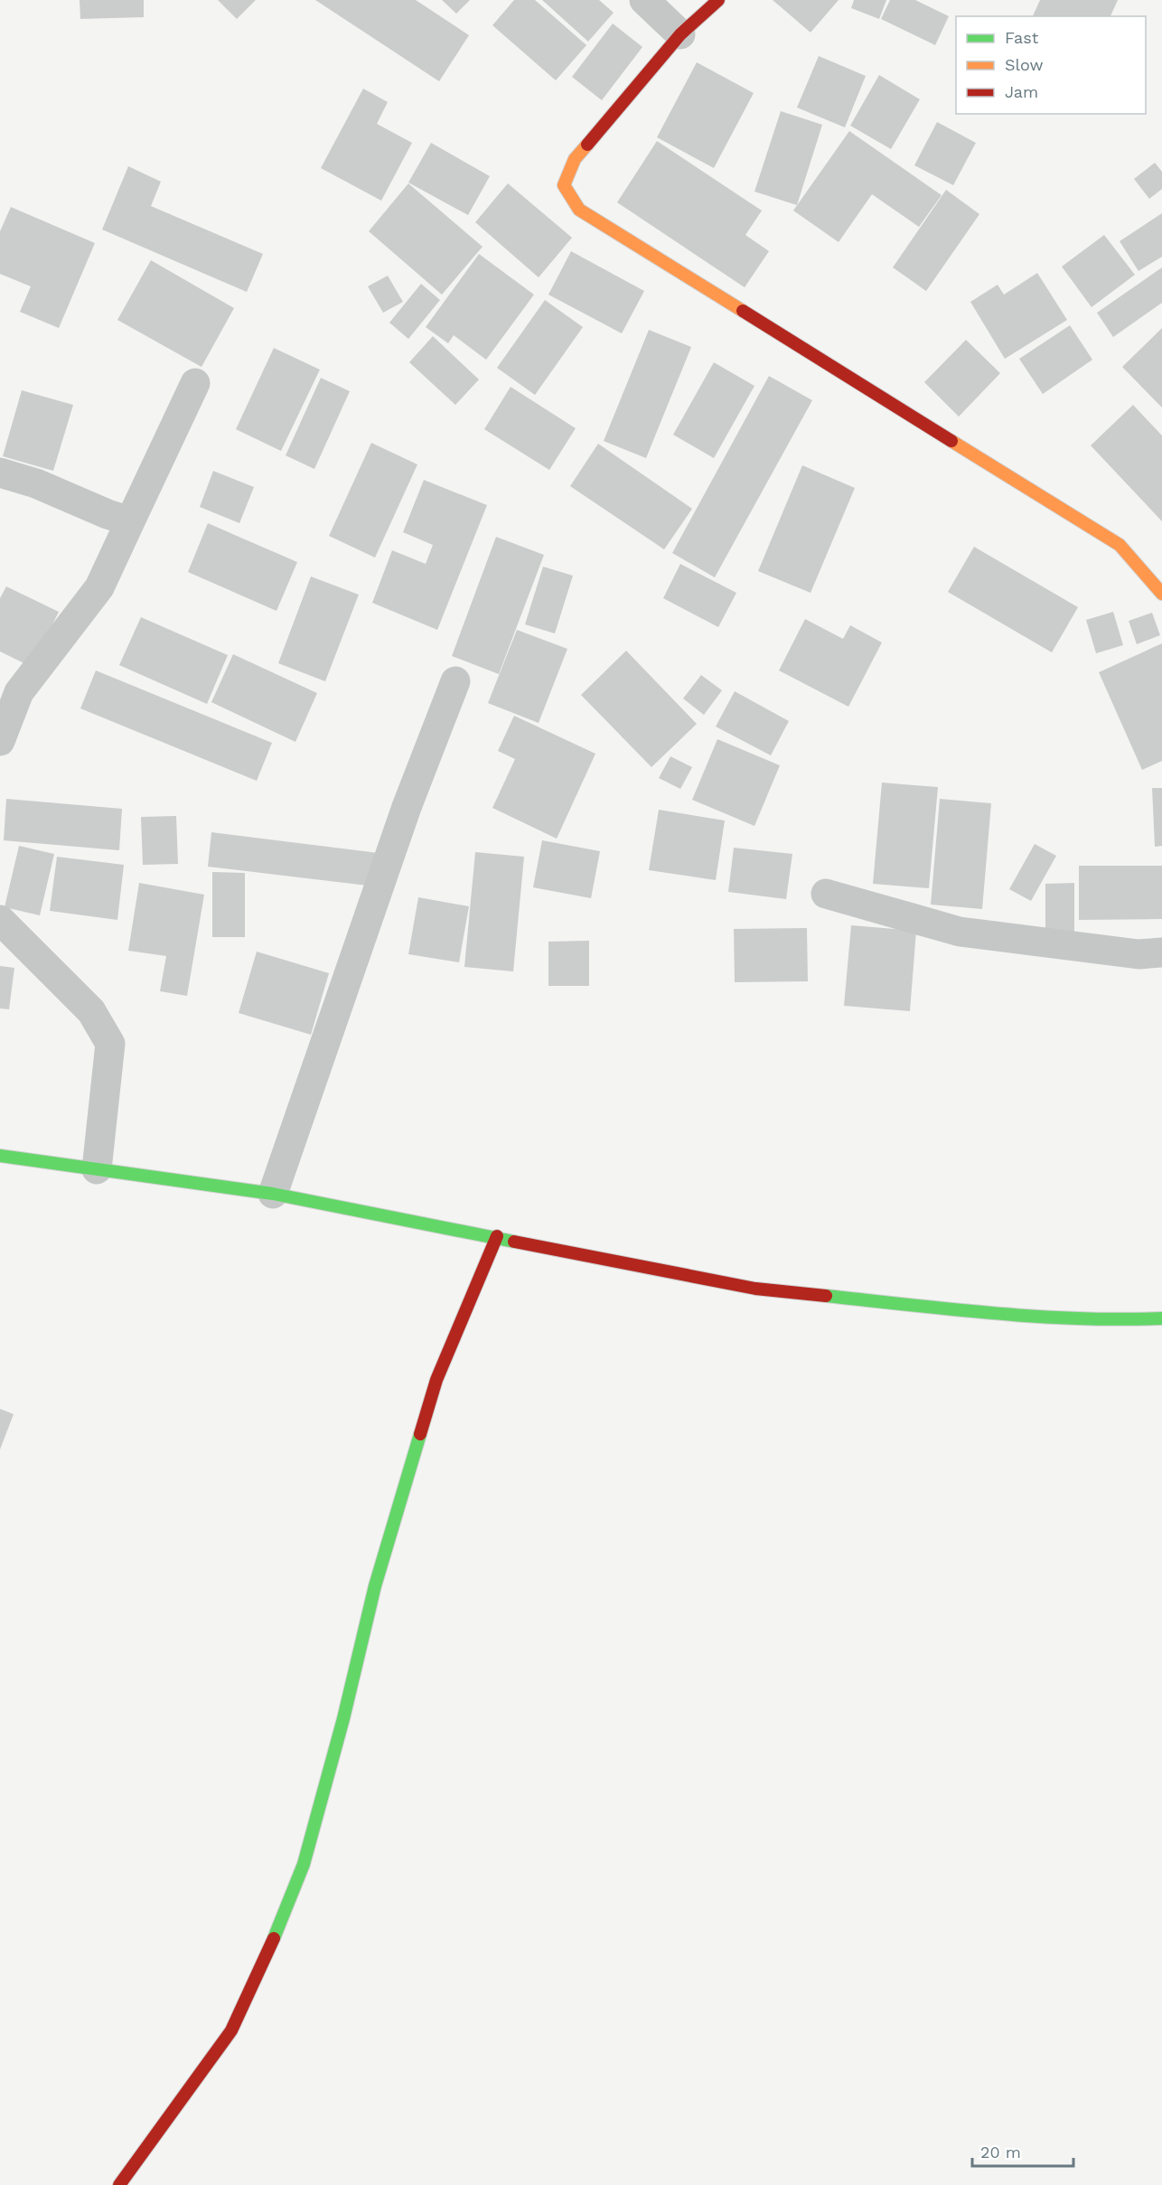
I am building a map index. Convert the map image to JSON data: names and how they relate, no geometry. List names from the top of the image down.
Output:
{
  "legend": ["Fast", "Slow", "Jam"],
  "scale_bar": "20 m"
}
